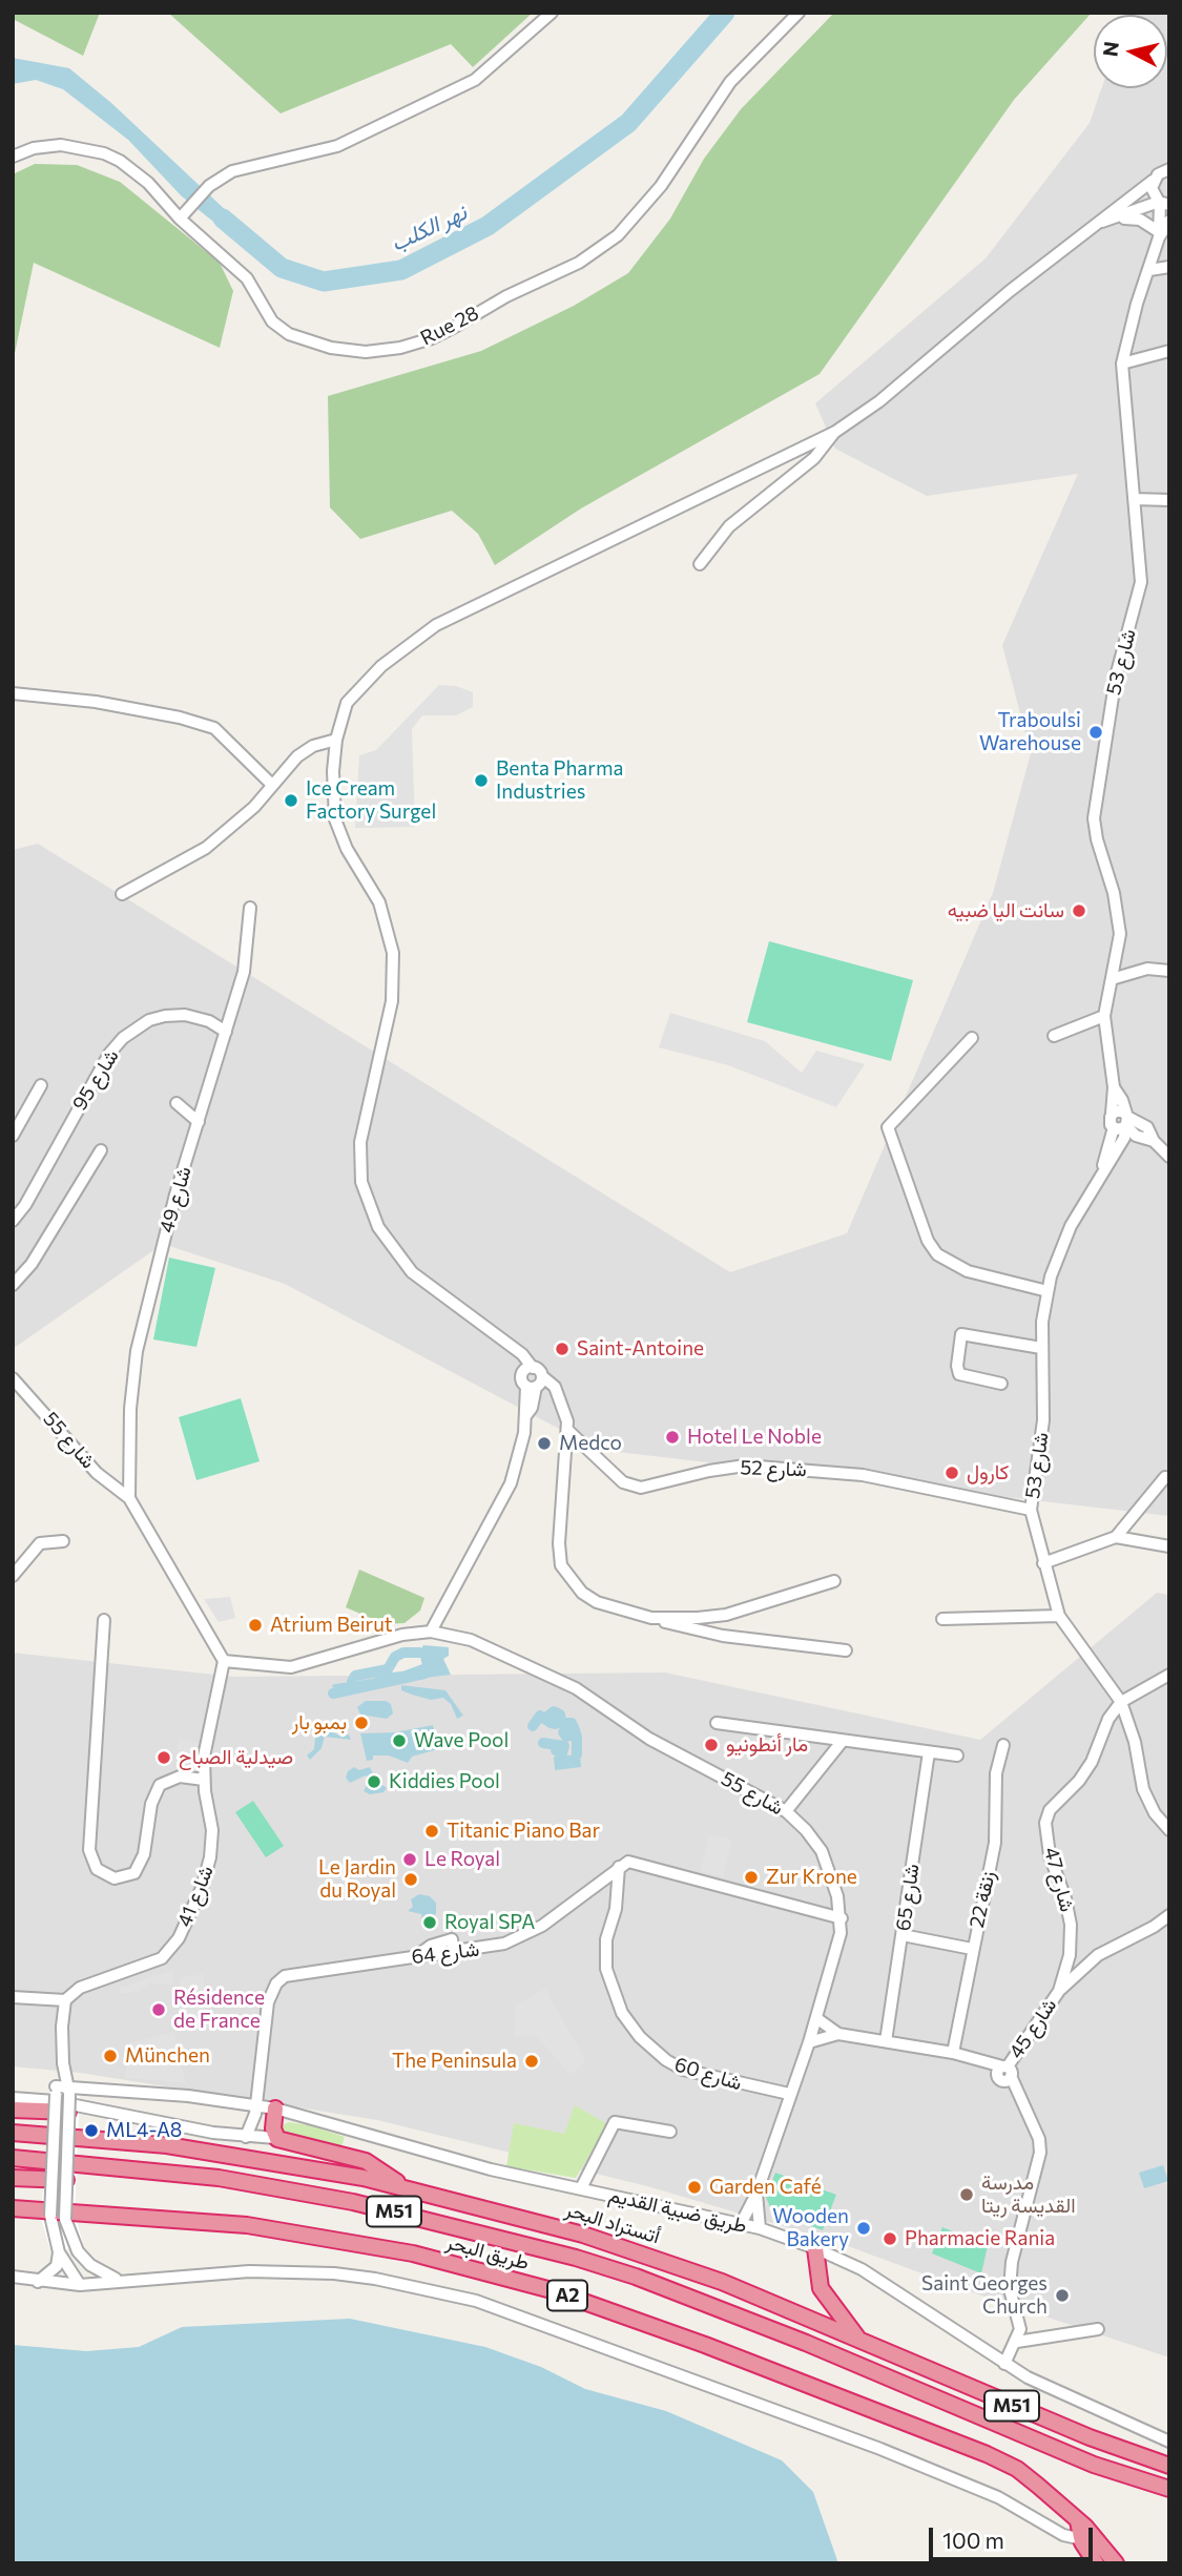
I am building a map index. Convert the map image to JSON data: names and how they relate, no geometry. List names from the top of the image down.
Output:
{
  "streets": {
    "highway": [
      "M51",
      "أتستراد البحر",
      "طريق البحر",
      "A2"
    ],
    "street": [
      "Rue 28",
      "شارع 53",
      "شارع 95",
      "شارع 49",
      "شارع 55",
      "شارع 52",
      "شارع 47",
      "شارع 41",
      "شارع 65",
      "زنقة 22",
      "شارع 64",
      "شارع 45",
      "شارع 60",
      "طريق ضبية القديم"
    ]
  },
  "crossings": [
    ["شارع 53", "شارع 52"],
    ["شارع 53", "شارع 47"],
    ["شارع 95", "شارع 49"],
    ["شارع 49", "شارع 55"],
    ["شارع 55", "شارع 60"],
    ["شارع 55", "طريق ضبية القديم"],
    ["شارع 47", "شارع 45"],
    ["شارع 64", "شارع 60"],
    ["شارع 64", "طريق ضبية القديم"],
    ["طريق البحر", "A2"]
  ],
  "water": ["نهر الكلب"],
  "places": [
    "Traboulsi Warehouse",
    "Benta Pharma Industries",
    "Ice Cream Factory Surgel",
    "سانت اليا ضبيه",
    "Saint-Antoine",
    "Hotel Le Noble",
    "Medco",
    "كارول",
    "Atrium Beirut",
    "بمبو بار",
    "Wave Pool",
    "مار أنطونيو",
    "صيدلية الصباح",
    "Kiddies Pool",
    "Titanic Piano Bar",
    "Le Royal",
    "Zur Krone",
    "Le Jardin du Royal",
    "Royal SPA",
    "Résidence de France",
    "München",
    "The Peninsula",
    "ML4-A8",
    "Garden Café",
    "مدرسة القديسة ريتا",
    "Wooden Bakery",
    "Pharmacie Rania",
    "Saint Georges Church"
  ],
  "scale_bar": "100 m",
  "north": "left"
}
